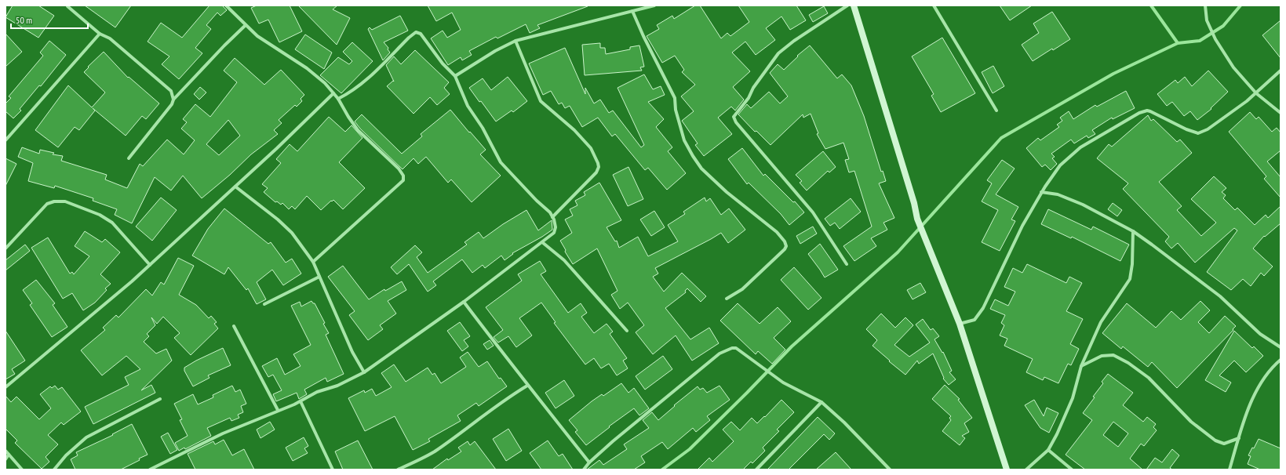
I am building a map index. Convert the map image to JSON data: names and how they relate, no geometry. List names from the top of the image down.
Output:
{
  "scale_bar": "50 m"
}
